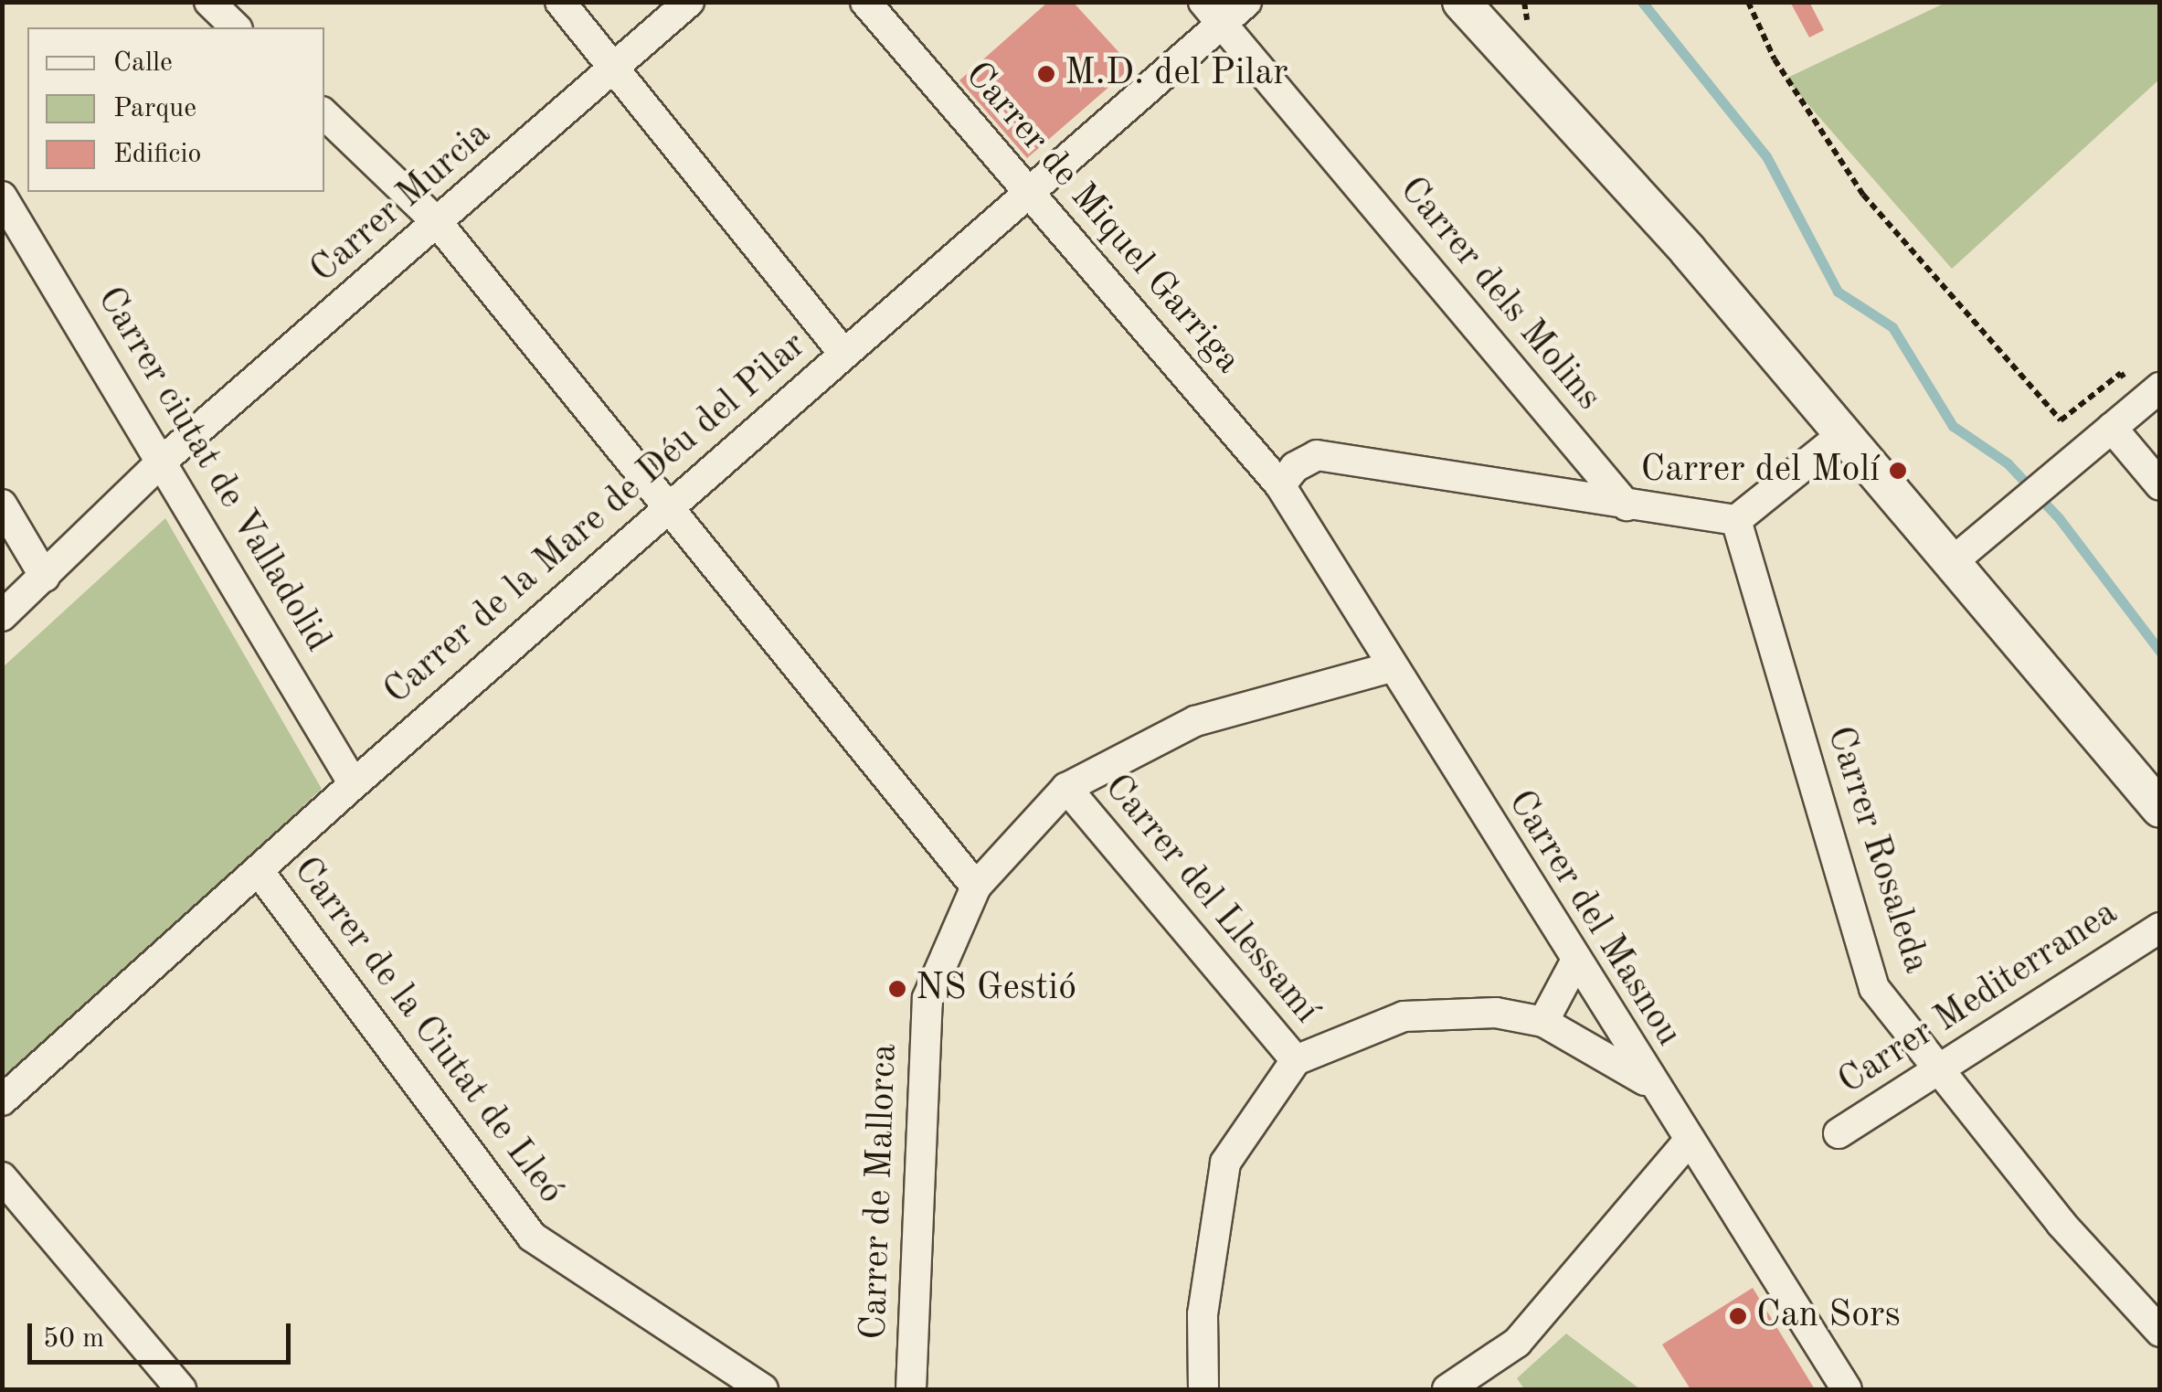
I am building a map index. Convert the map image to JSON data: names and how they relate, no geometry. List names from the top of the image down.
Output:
{
  "streets": {
    "street": [
      "Carrer Murcia",
      "Carrer de Miquel Garriga",
      "Carrer dels Molins",
      "Carrer ciutat de Valladolid",
      "Carrer de la Mare de Déu del Pilar",
      "Carrer Rosaleda",
      "Carrer del Llessamí",
      "Carrer del Masnou",
      "Carrer Mediterranea",
      "Carrer de la Ciutat de Lleó",
      "Carrer de Mallorca"
    ]
  },
  "crossings": [
    ["Carrer Murcia", "Carrer ciutat de Valladolid"],
    ["Carrer de Miquel Garriga", "Carrer de la Mare de Déu del Pilar"],
    ["Carrer de Miquel Garriga", "Carrer del Masnou"],
    ["Carrer dels Molins", "Carrer de la Mare de Déu del Pilar"],
    ["Carrer ciutat de Valladolid", "Carrer de la Mare de Déu del Pilar"],
    ["Carrer de la Mare de Déu del Pilar", "Carrer de la Ciutat de Lleó"],
    ["Carrer Rosaleda", "Carrer Mediterranea"],
    ["Carrer del Llessamí", "Carrer de Mallorca"],
    ["Carrer del Masnou", "Carrer de Mallorca"]
  ],
  "places": [
    "M.D. del Pilar",
    "Carrer del Molí",
    "NS Gestió",
    "Can Sors"
  ],
  "legend": ["Calle", "Parque", "Edificio"],
  "scale_bar": "50 m"
}
